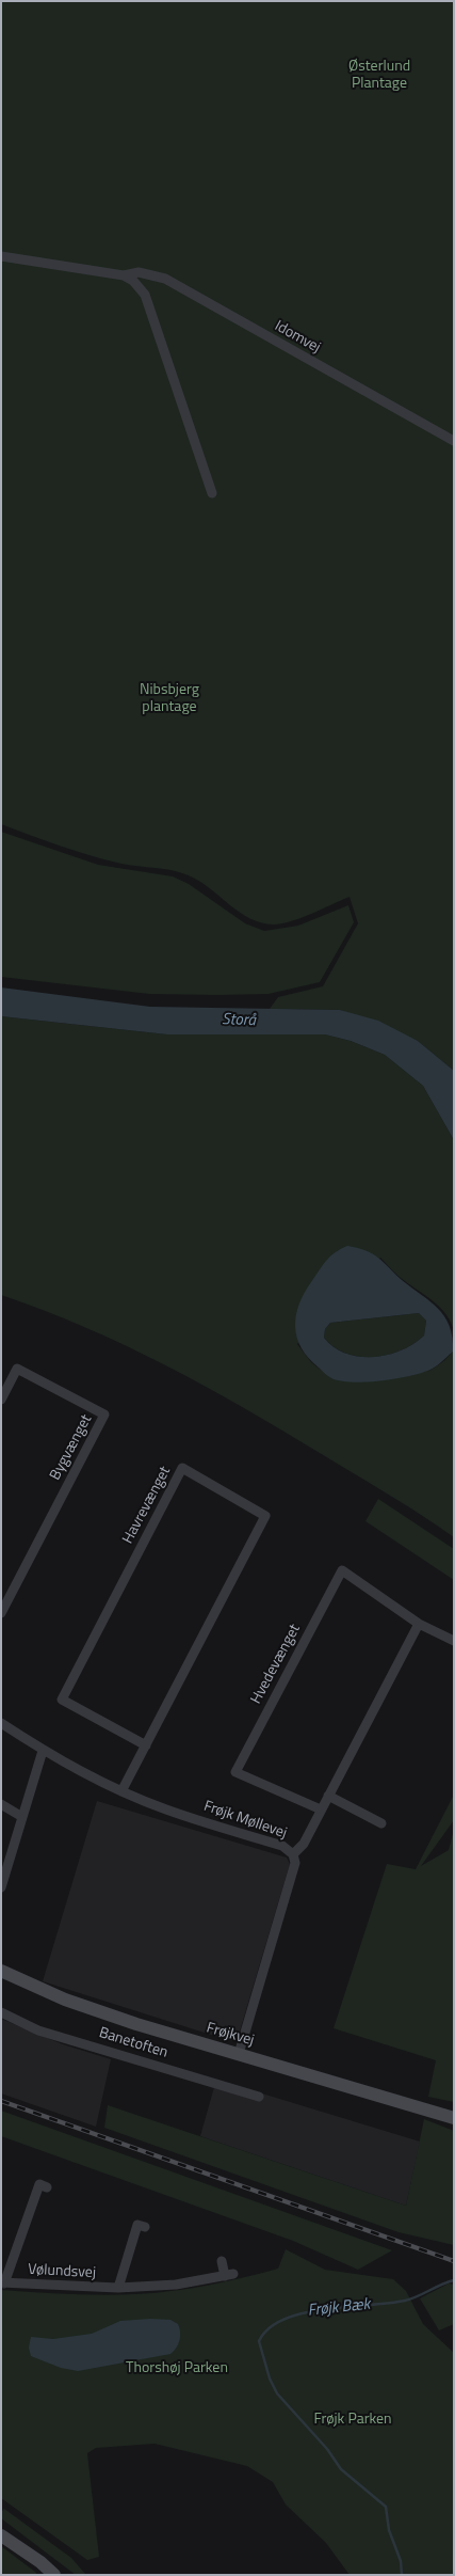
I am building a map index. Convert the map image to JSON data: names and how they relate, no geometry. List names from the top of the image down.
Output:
{
  "streets": {
    "street": [
      "Idomvej",
      "Bygvænget",
      "Havrevænget",
      "Hvedevænget",
      "Frøjk Møllevej",
      "Frøjkvej",
      "Banetoften",
      "Vølundsvej"
    ]
  },
  "crossings": [
    ["Havrevænget", "Frøjk Møllevej"],
    ["Frøjk Møllevej", "Frøjkvej"]
  ],
  "water": ["Storå", "Frøjk Bæk"],
  "parks": [
    "Østerlund Plantage",
    "Nibsbjerg plantage",
    "Thorshøj Parken",
    "Frøjk Parken"
  ]
}
